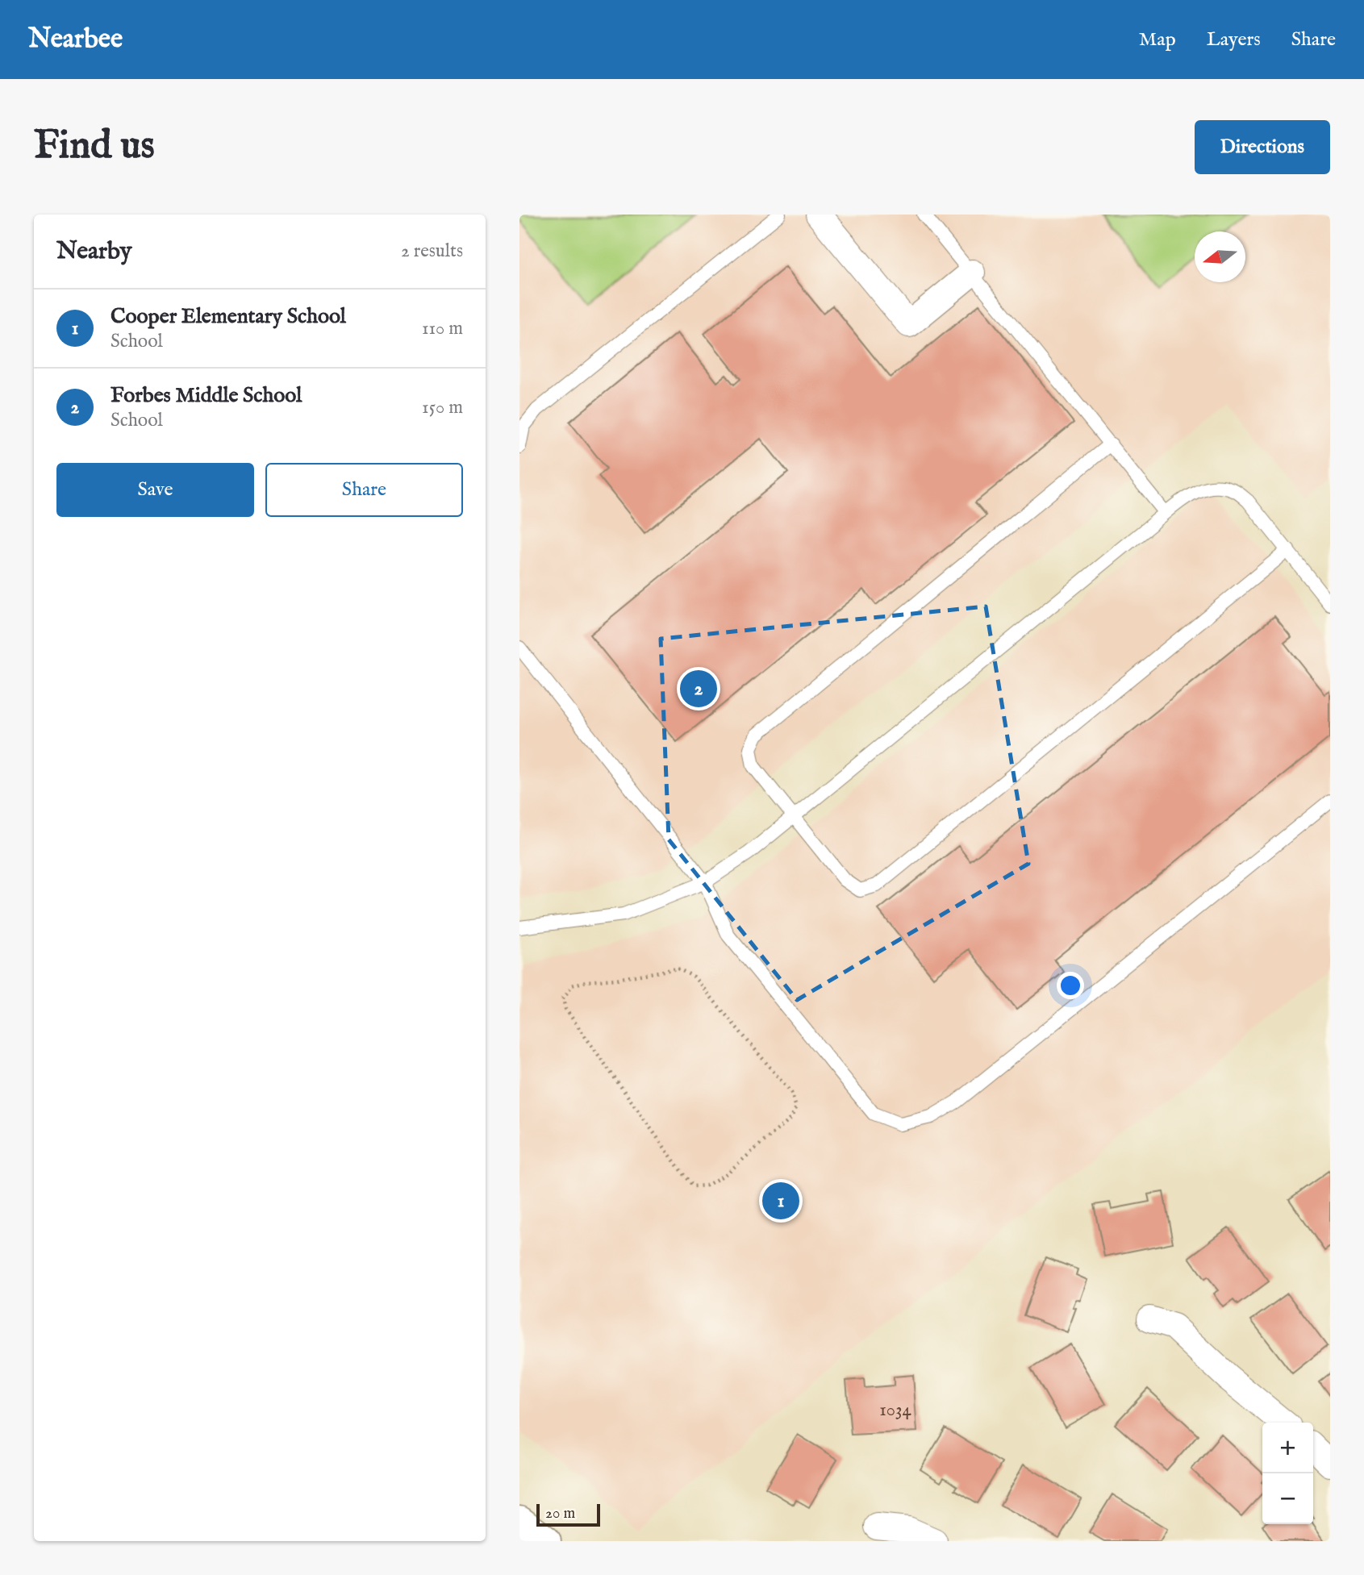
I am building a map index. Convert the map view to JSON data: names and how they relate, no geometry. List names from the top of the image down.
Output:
{
  "house_numbers": ["1034"],
  "scale_bar": "20 m",
  "north": "left",
  "page": {
    "header": "Nearbee",
    "nav": ["Map", "Layers", "Share"],
    "buttons": [
      "Directions",
      ["Save", "Share"]
    ],
    "title": "Find us",
    "heading": ["Nearby", "2 results"],
    "list": [
      {
        "mark": "1",
        "name": "Cooper Elementary School",
        "note": "School",
        "value": "110 m"
      },
      {
        "mark": "2",
        "name": "Forbes Middle School",
        "note": "School",
        "value": "150 m"
      }
    ],
    "pins": ["2", "1"],
    "map_buttons": ["+", "−"],
    "scale": "20 m"
  }
}
